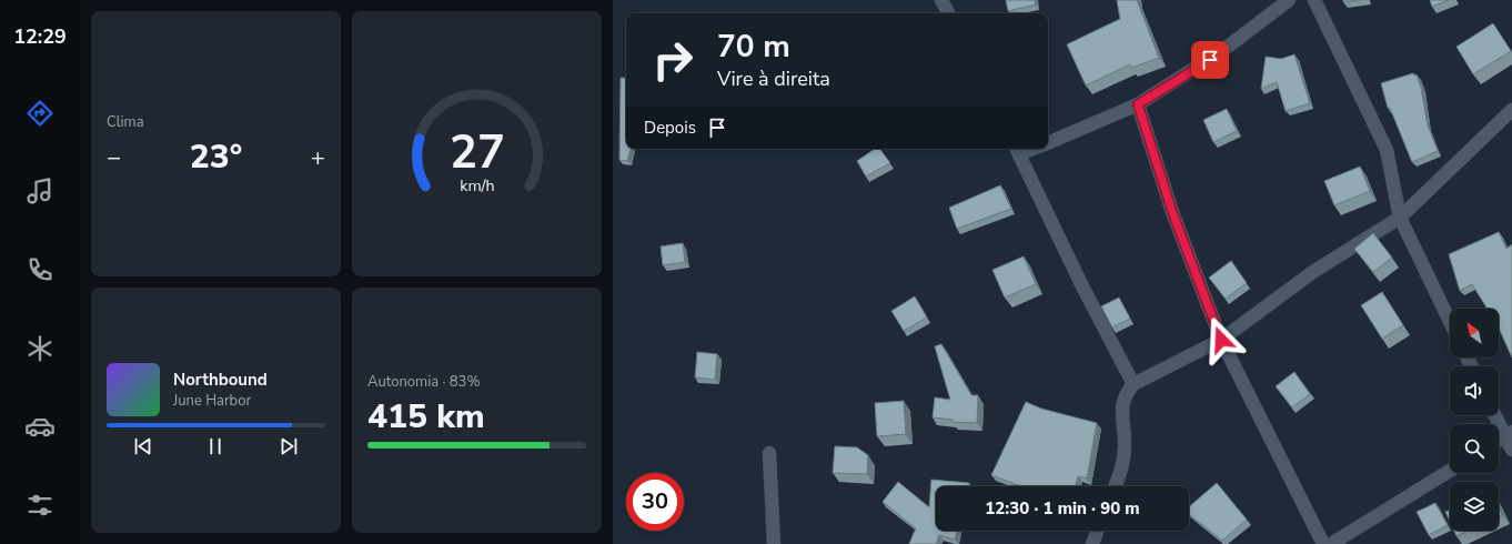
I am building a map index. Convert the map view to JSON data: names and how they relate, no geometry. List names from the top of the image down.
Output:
{
  "north": "top left",
  "page": {
    "tabs": "12:29",
    "tile": [
      "Clima",
      ["Autonomia · 83%", "415 km"]
    ],
    "turn": ["70 m", "Vire à direita"],
    "then": "Depois",
    "heat": ["−", "23°", "+"],
    "song": ["Northbound", "June Harbor"],
    "limit": "30",
    "trip": "12:30 · 1 min · 90 m",
    "gauge": ["27", "km/h"]
  }
}
